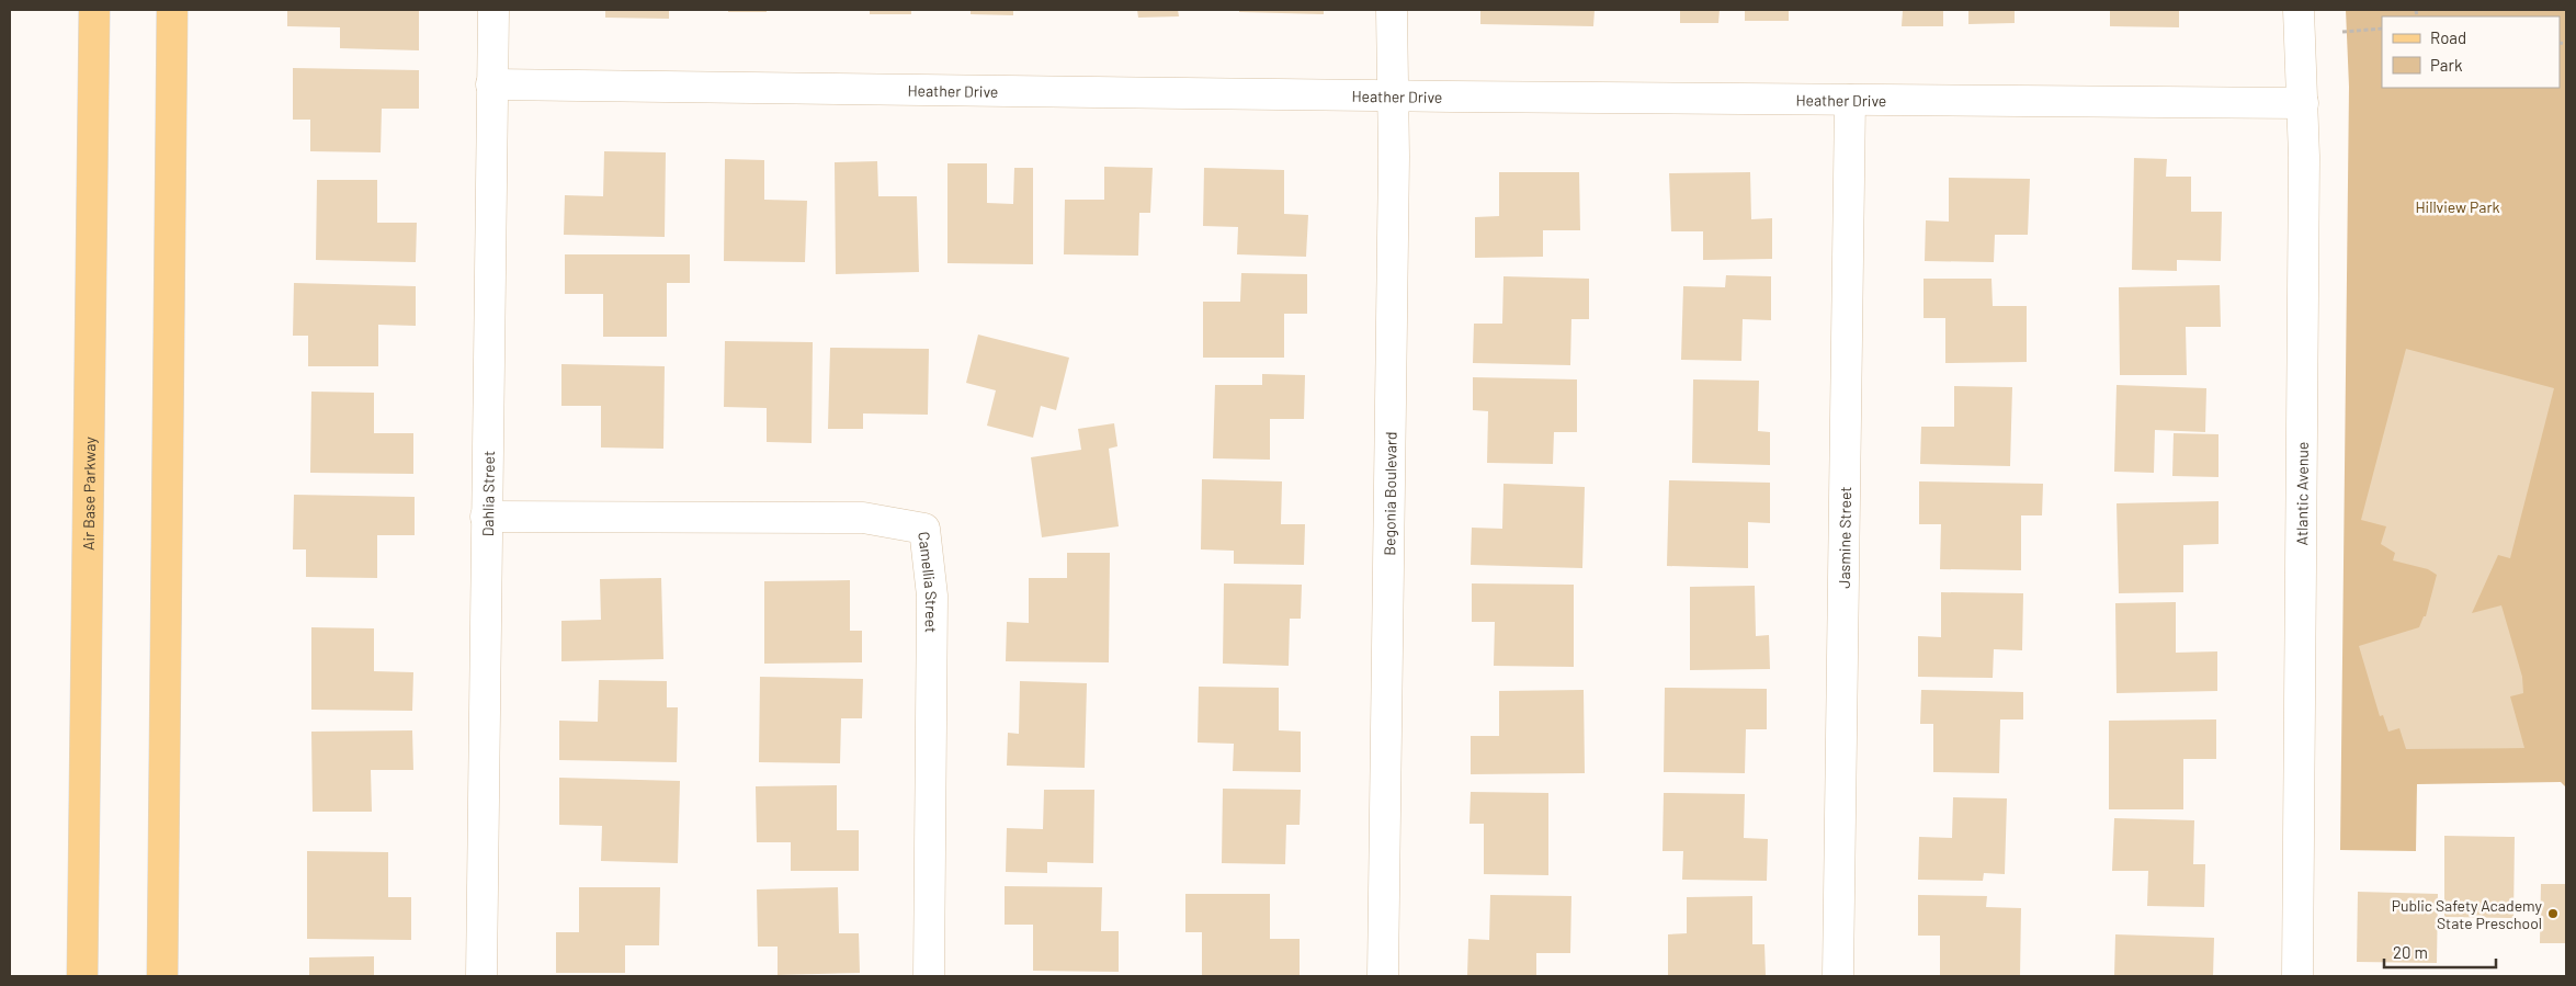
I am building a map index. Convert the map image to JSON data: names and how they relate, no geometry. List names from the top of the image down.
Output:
{
  "streets": {
    "main road": ["Air Base Parkway"],
    "street": [
      "Heather Drive",
      "Dahlia Street",
      "Begonia Boulevard",
      "Atlantic Avenue",
      "Jasmine Street",
      "Camellia Street"
    ]
  },
  "crossings": [
    ["Heather Drive", "Dahlia Street"],
    ["Heather Drive", "Begonia Boulevard"],
    ["Heather Drive", "Atlantic Avenue"],
    ["Heather Drive", "Jasmine Street"],
    ["Dahlia Street", "Camellia Street"]
  ],
  "parks": ["Hillview Park"],
  "places": ["Public Safety Academy State Preschool"],
  "legend": ["Road", "Park"],
  "scale_bar": "20 m"
}
